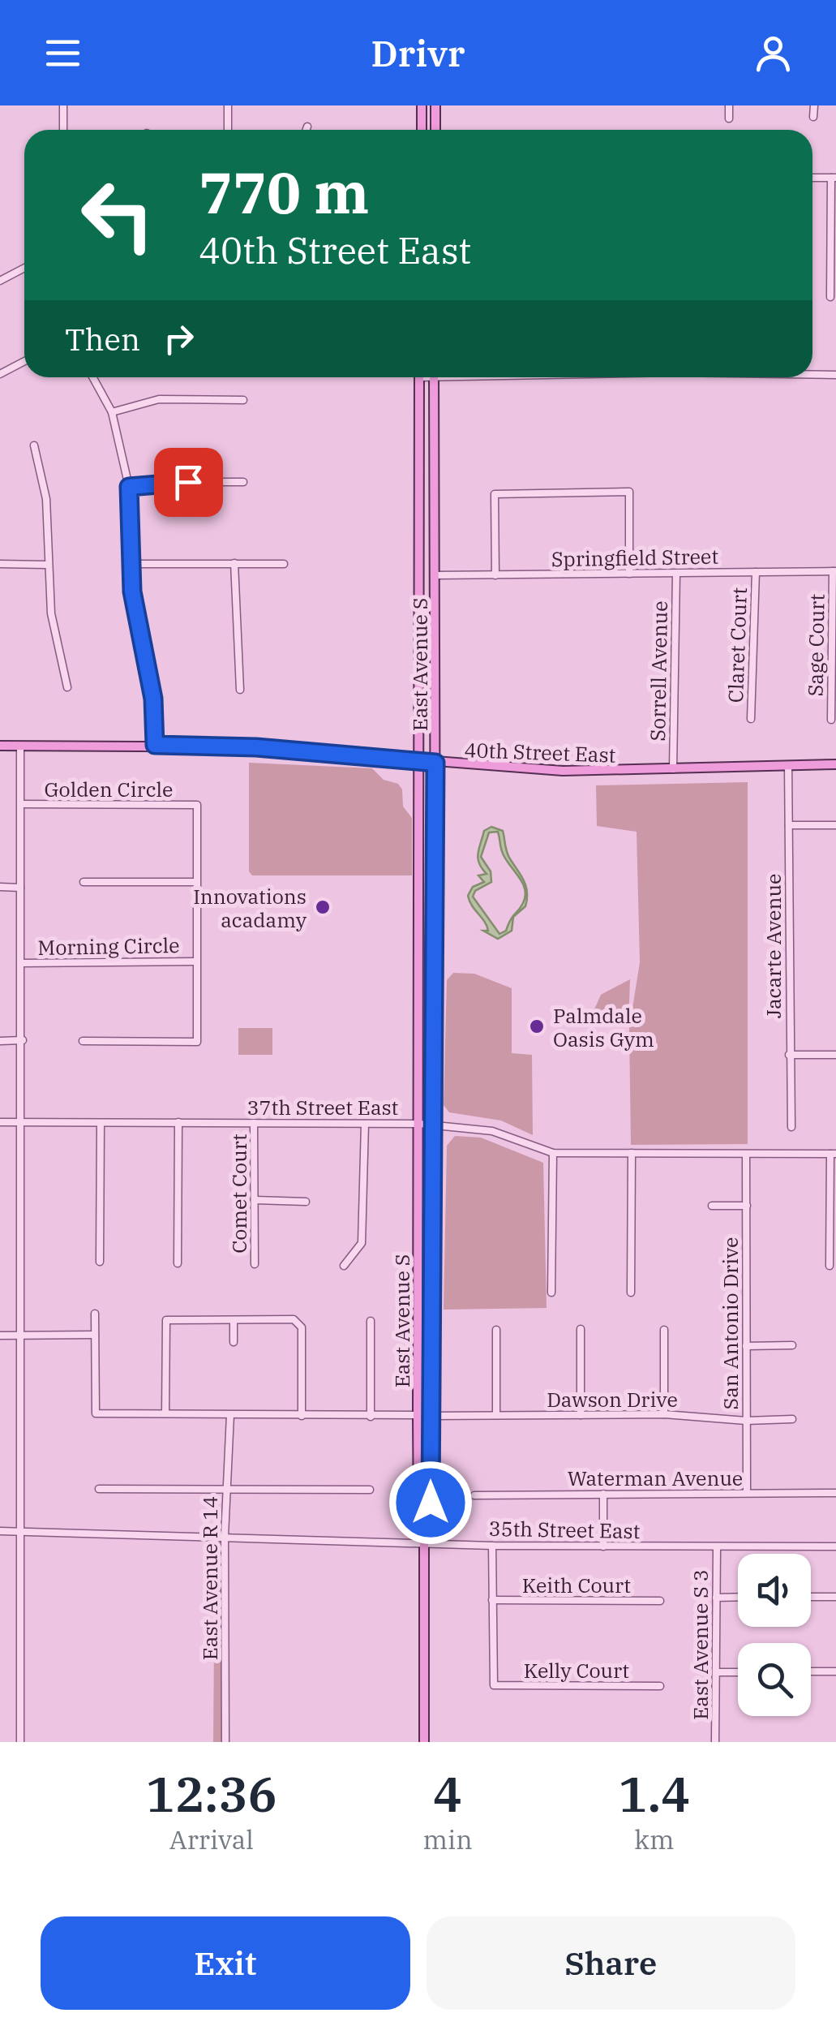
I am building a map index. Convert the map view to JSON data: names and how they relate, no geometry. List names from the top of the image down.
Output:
{
  "streets": {
    "main road": ["East Avenue S", "40th Street East"],
    "street": [
      "Springfield Street",
      "Claret Court",
      "Sage Court",
      "Sorrell Avenue",
      "Golden Circle",
      "Morning Circle",
      "Jacarte Avenue",
      "37th Street East",
      "Comet Court",
      "San Antonio Drive",
      "Dawson Drive",
      "Waterman Avenue",
      "35th Street East",
      "East Avenue R 14",
      "Keith Court",
      "East Avenue S 3",
      "Kelly Court"
    ]
  },
  "crossings": [
    ["Springfield Street", "Claret Court"],
    ["Springfield Street", "Sage Court"],
    ["Springfield Street", "East Avenue S"],
    ["Springfield Street", "Sorrell Avenue"],
    ["East Avenue S", "40th Street East"],
    ["East Avenue S", "37th Street East"],
    ["East Avenue S", "Dawson Drive"],
    ["East Avenue S", "35th Street East"],
    ["Sorrell Avenue", "40th Street East"],
    ["40th Street East", "Jacarte Avenue"],
    ["37th Street East", "Comet Court"],
    ["37th Street East", "San Antonio Drive"],
    ["San Antonio Drive", "Dawson Drive"],
    ["San Antonio Drive", "Waterman Avenue"],
    ["35th Street East", "East Avenue R 14"],
    ["35th Street East", "East Avenue S 3"],
    ["Keith Court", "Kelly Court"]
  ],
  "places": ["Innovations acadamy", "Palmdale Oasis Gym"],
  "page": {
    "header": "Drivr",
    "turn": ["770 m", "40th Street East"],
    "then": "Then",
    "eta": [
      "12:36",
      "Arrival",
      "4",
      "min",
      "1.4",
      "km"
    ],
    "buttons": ["Exit", "Share"]
  }
}
